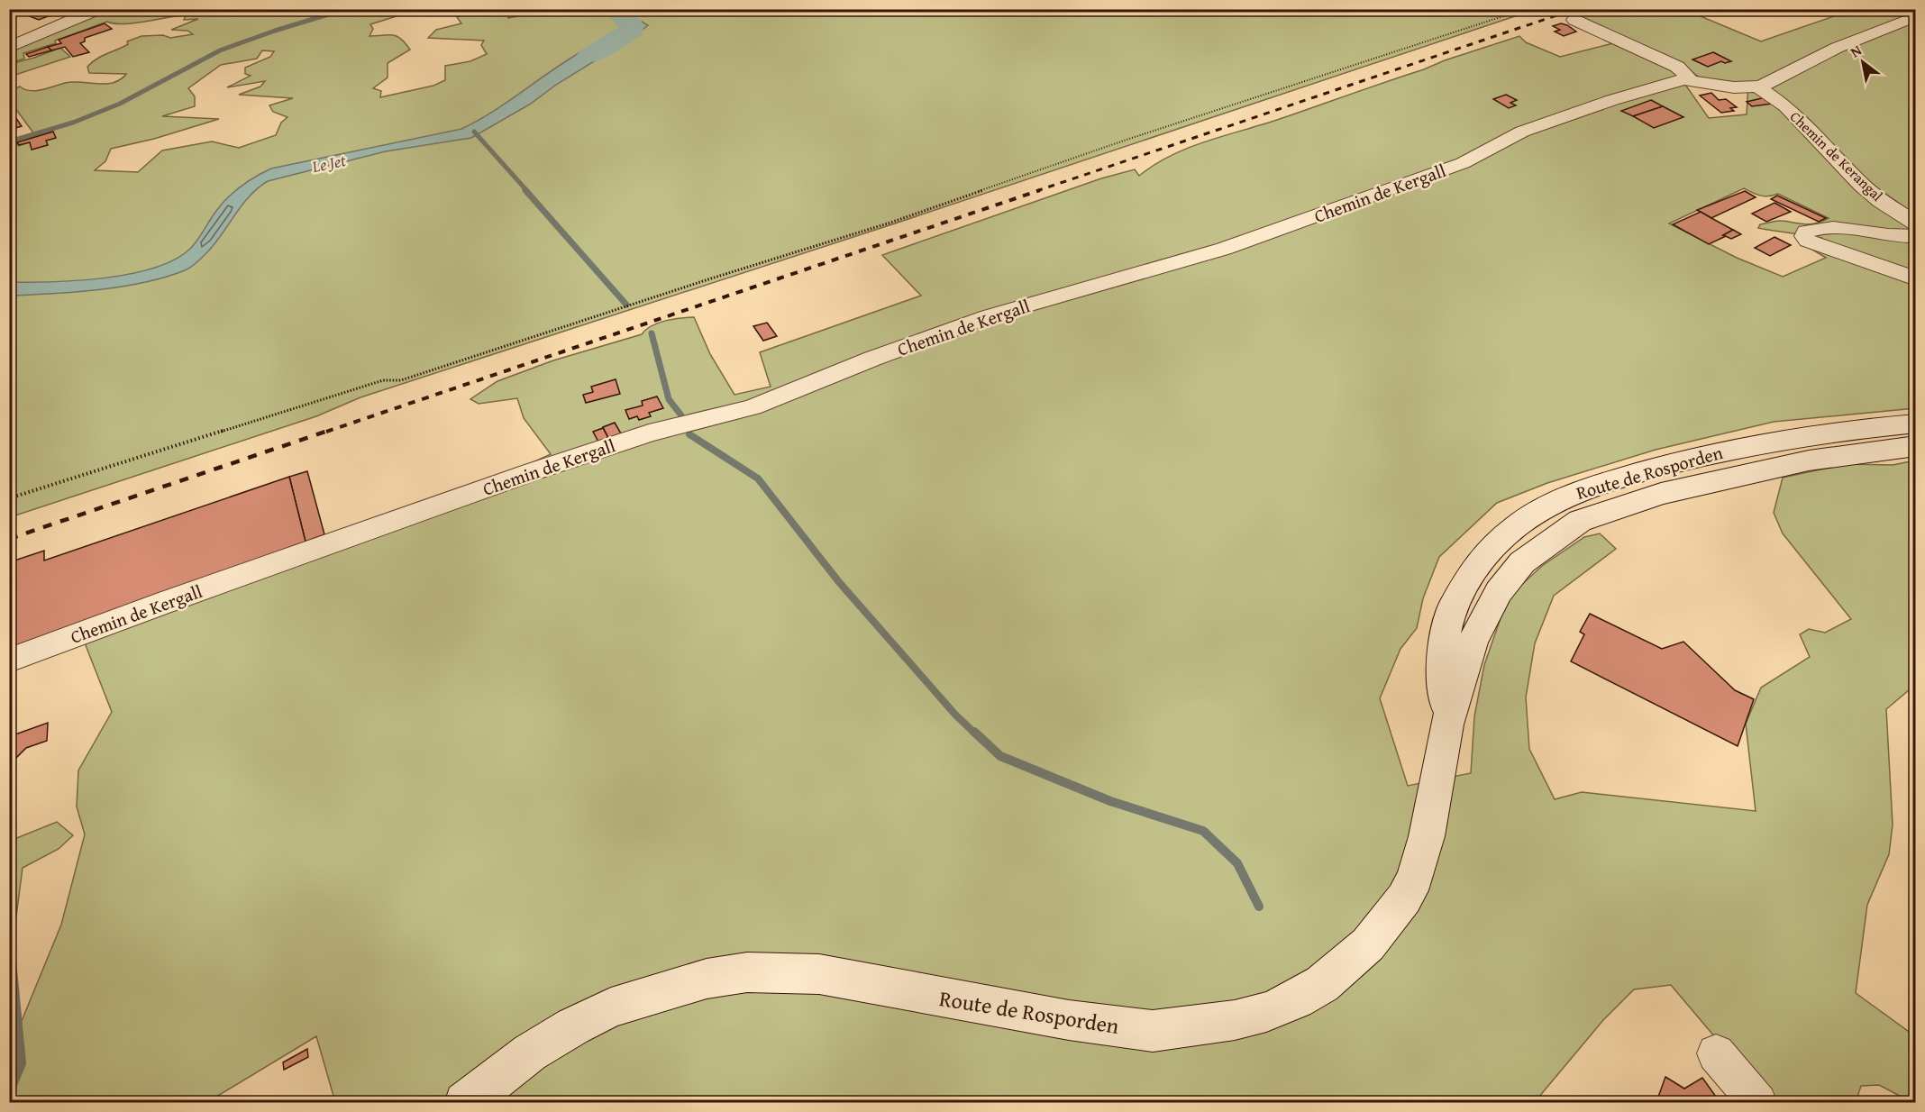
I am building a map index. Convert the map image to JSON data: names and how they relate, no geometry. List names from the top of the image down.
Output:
{
  "streets": {
    "main road": ["Route de Rosporden"],
    "street": ["Chemin de Kerangal", "Chemin de Kergall"]
  },
  "crossings": [
    ["Chemin de Kerangal", "Chemin de Kergall"]
  ],
  "water": ["Le Jet"],
  "north": "top left"
}
